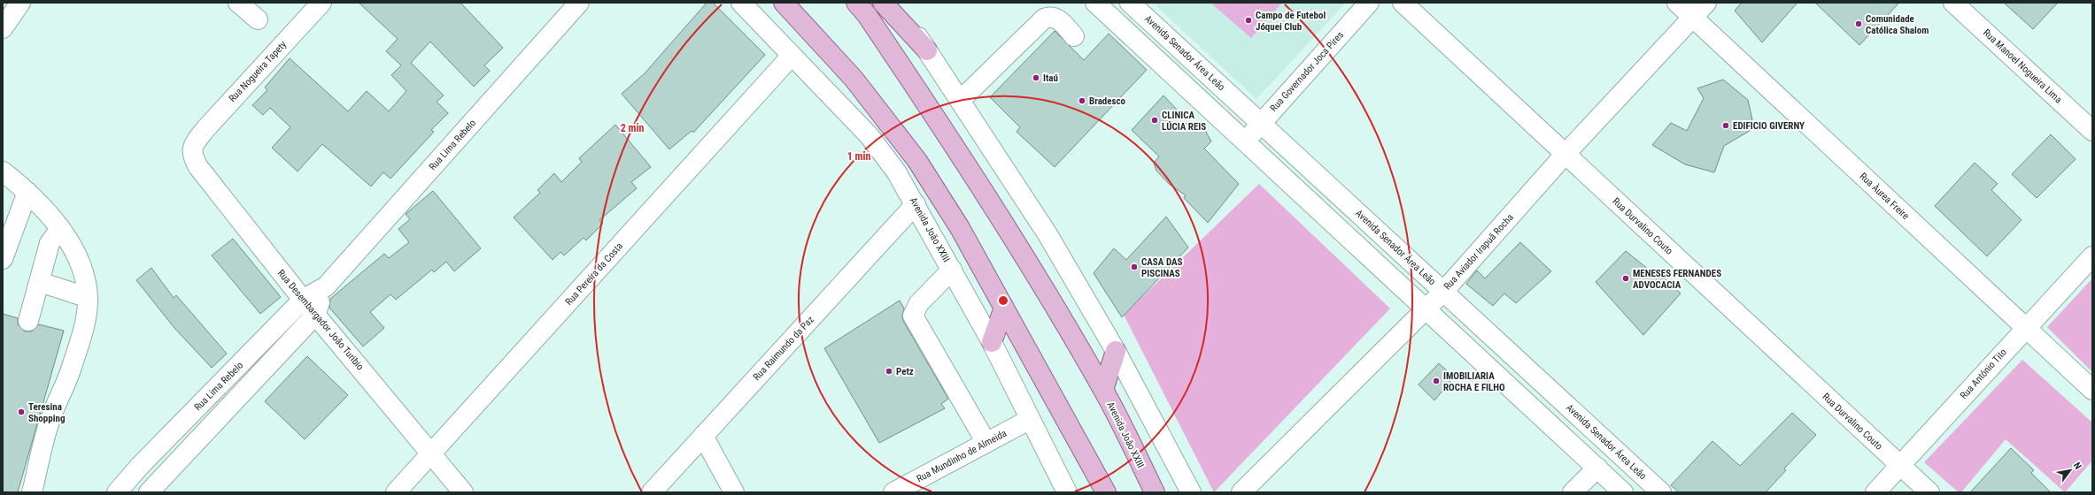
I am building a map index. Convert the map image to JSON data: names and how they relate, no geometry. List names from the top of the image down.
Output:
{
  "streets": {
    "main road": ["Avenida João XXIII"],
    "street": [
      "Avenida Senador Área Leão",
      "Rua Manoel Nogueira Lima",
      "Rua Nogueira Tapety",
      "Rua Governador Joca Pires",
      "Rua Lima Rebelo",
      "Rua Àurea Freire",
      "Rua Durvalino Couto",
      "Rua Aviador Irapuã Rocha",
      "Rua Pereira da Costa",
      "Rua Desembargador João Turibio",
      "Rua Raimundo da Paz",
      "Rua Antônio Tito",
      "Rua Mundinho de Almeida"
    ]
  },
  "crossings": [
    ["Avenida Senador Área Leão", "Rua Governador Joca Pires"],
    ["Avenida Senador Área Leão", "Rua Aviador Irapuã Rocha"],
    ["Rua Nogueira Tapety", "Rua Desembargador João Turibio"],
    ["Rua Lima Rebelo", "Rua Desembargador João Turibio"],
    ["Rua Àurea Freire", "Rua Aviador Irapuã Rocha"],
    ["Rua Àurea Freire", "Rua Antônio Tito"],
    ["Rua Durvalino Couto", "Rua Aviador Irapuã Rocha"],
    ["Rua Durvalino Couto", "Rua Antônio Tito"],
    ["Avenida João XXIII", "Rua Pereira da Costa"],
    ["Avenida João XXIII", "Rua Raimundo da Paz"],
    ["Avenida João XXIII", "Rua Mundinho de Almeida"],
    ["Rua Pereira da Costa", "Rua Desembargador João Turibio"]
  ],
  "places": [
    "Campo de Futebol Jóquei Club",
    "Comunidade Católica Shalom",
    "Itaú",
    "Bradesco",
    "CLINICA LÚCIA REIS",
    "EDIFICIO GIVERNY",
    "CASA DAS PISCINAS",
    "MENESES FERNANDES ADVOCACIA",
    "Petz",
    "IMOBILIARIA ROCHA E FILHO",
    "Teresina Shopping"
  ],
  "north": "top right",
  "rings": ["2 min", "1 min"]
}
